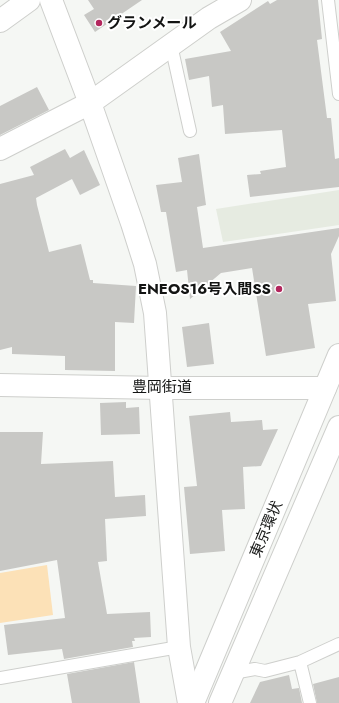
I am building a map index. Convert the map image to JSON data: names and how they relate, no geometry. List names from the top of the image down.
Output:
{
  "streets": {
    "main road": ["豊岡街道", "東京環状"]
  },
  "crossings": [
    ["豊岡街道", "東京環状"]
  ],
  "places": ["グランメール", "ENEOS16号入間SS"]
}
